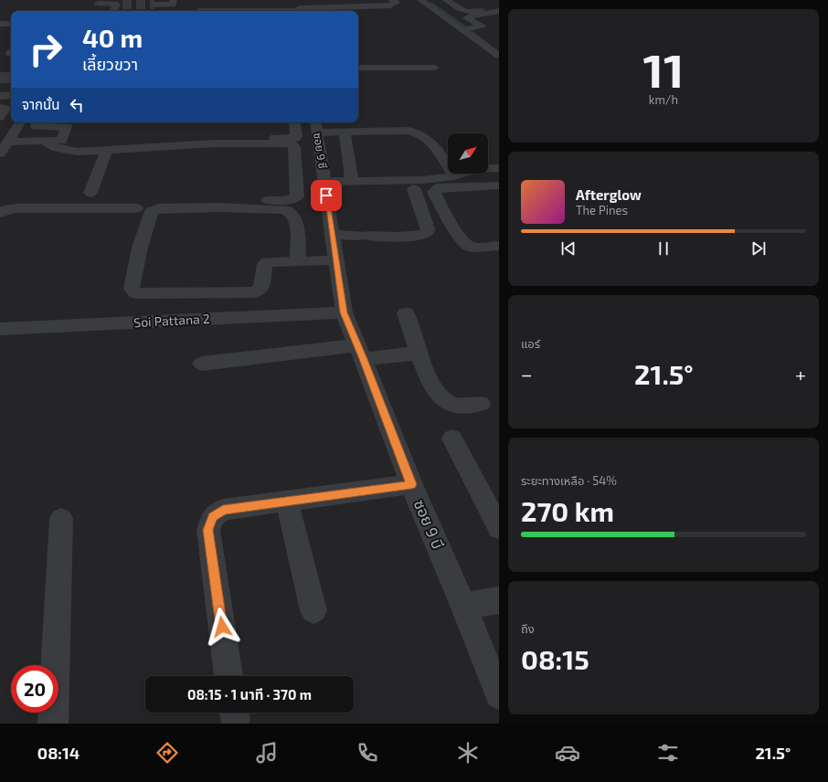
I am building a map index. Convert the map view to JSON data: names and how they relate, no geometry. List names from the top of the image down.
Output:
{
  "streets": {
    "street": ["ซอย 9 ซี", "Soi Pattana 2", "ซอย 9 บี"]
  },
  "crossings": [
    ["ซอย 9 ซี", "Soi Pattana 2"],
    ["ซอย 9 ซี", "ซอย 9 บี"],
    ["Soi Pattana 2", "ซอย 9 บี"]
  ],
  "north": "top right",
  "page": {
    "tile": [
      ["11", "km/h"],
      "แอร์",
      ["ระยะทางเหลือ · 54%", "270 km"],
      ["ถึง", "08:15"]
    ],
    "turn": ["40 m", "เลี้ยวขวา"],
    "then": "จากนั้น",
    "song": ["Afterglow", "The Pines"],
    "heat": ["−", "21.5°", "+"],
    "limit": "20",
    "trip": "08:15 · 1 นาที · 370 m",
    "tabs": ["08:14", "21.5°"]
  }
}
